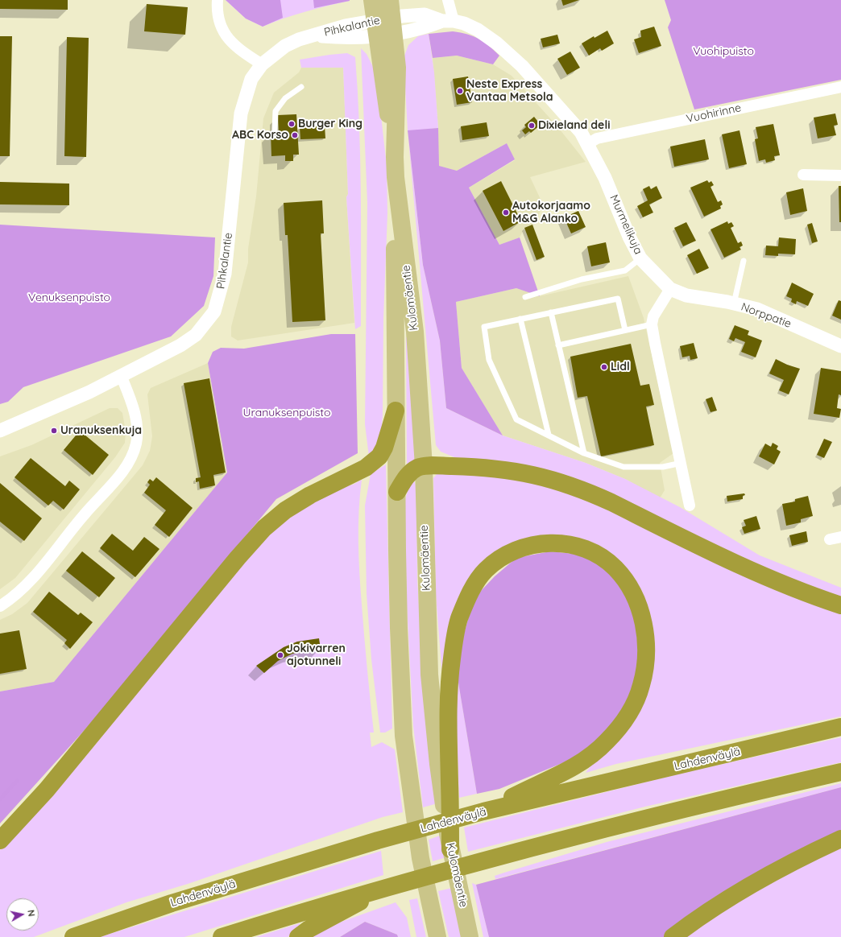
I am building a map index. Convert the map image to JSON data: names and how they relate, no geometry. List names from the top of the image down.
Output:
{
  "streets": {
    "highway": ["Lahdenväylä"],
    "main road": ["Kulomäentie"],
    "street": [
      "Pihkalantie",
      "Vuohirinne",
      "Murmelikuja",
      "Norppatie"
    ]
  },
  "crossings": [
    ["Pihkalantie", "Murmelikuja"],
    ["Pihkalantie", "Kulomäentie"],
    ["Vuohirinne", "Murmelikuja"],
    ["Murmelikuja", "Kulomäentie"],
    ["Murmelikuja", "Norppatie"]
  ],
  "parks": ["Vuohipuisto", "Venuksenpuisto", "Uranuksenpuisto"],
  "places": [
    "Neste Express Vantaa Metsola",
    "Burger King",
    "Dixieland deli",
    "ABC Korso",
    "Autokorjaamo M&G Alanko",
    "Lidl",
    "Uranuksenkuja",
    "Jokivarren ajotunneli"
  ],
  "north": "right"
}
